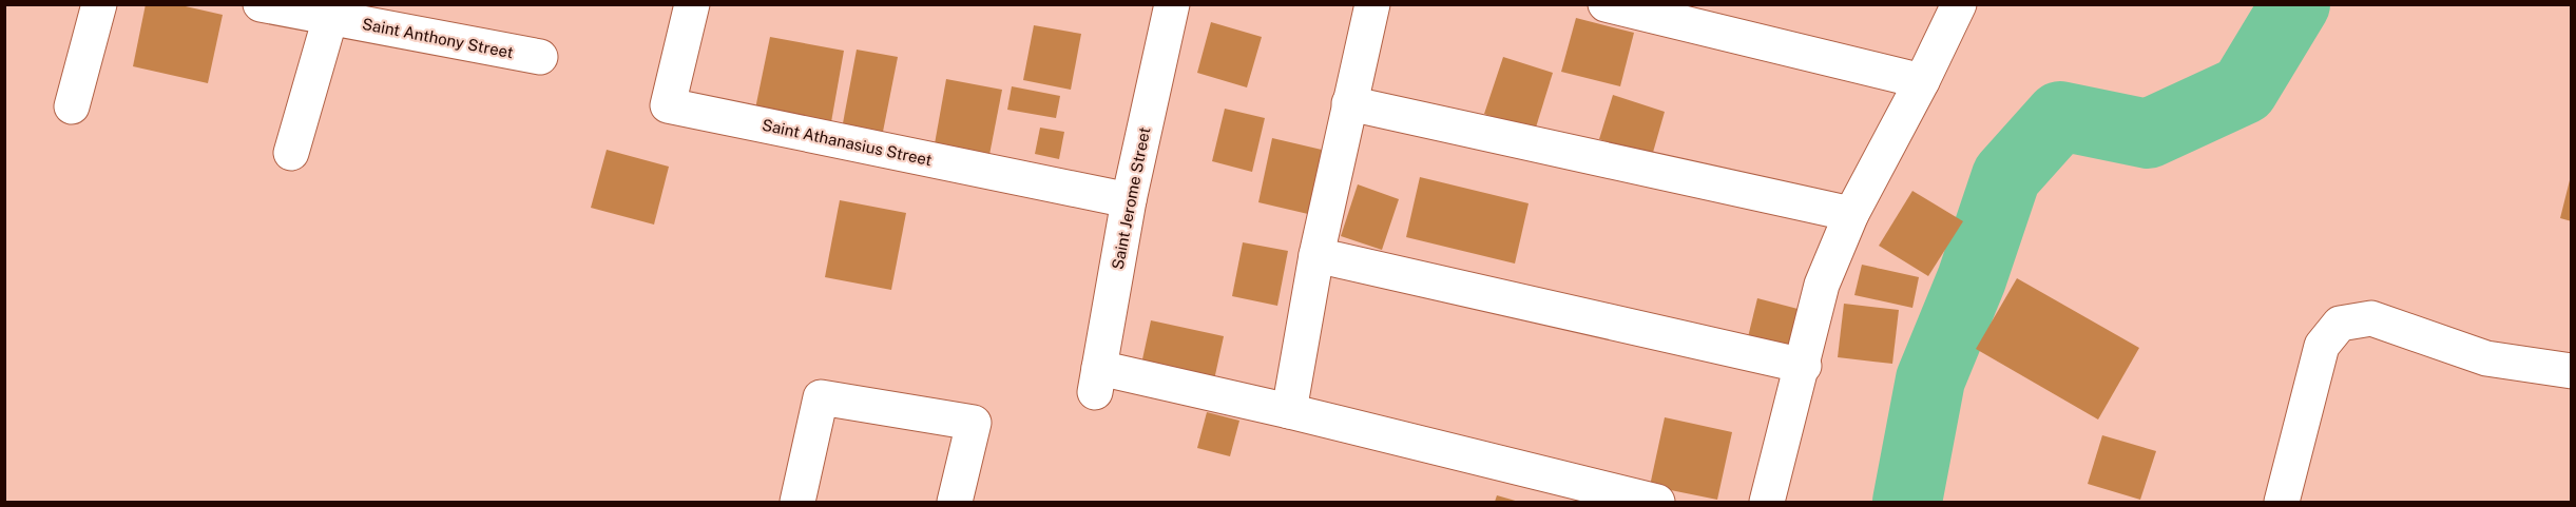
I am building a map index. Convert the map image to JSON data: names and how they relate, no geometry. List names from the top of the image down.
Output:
{
  "streets": {
    "street": ["Saint Anthony Street", "Saint Athanasius Street", "Saint Jerome Street"]
  },
  "crossings": [
    ["Saint Athanasius Street", "Saint Jerome Street"]
  ]
}
